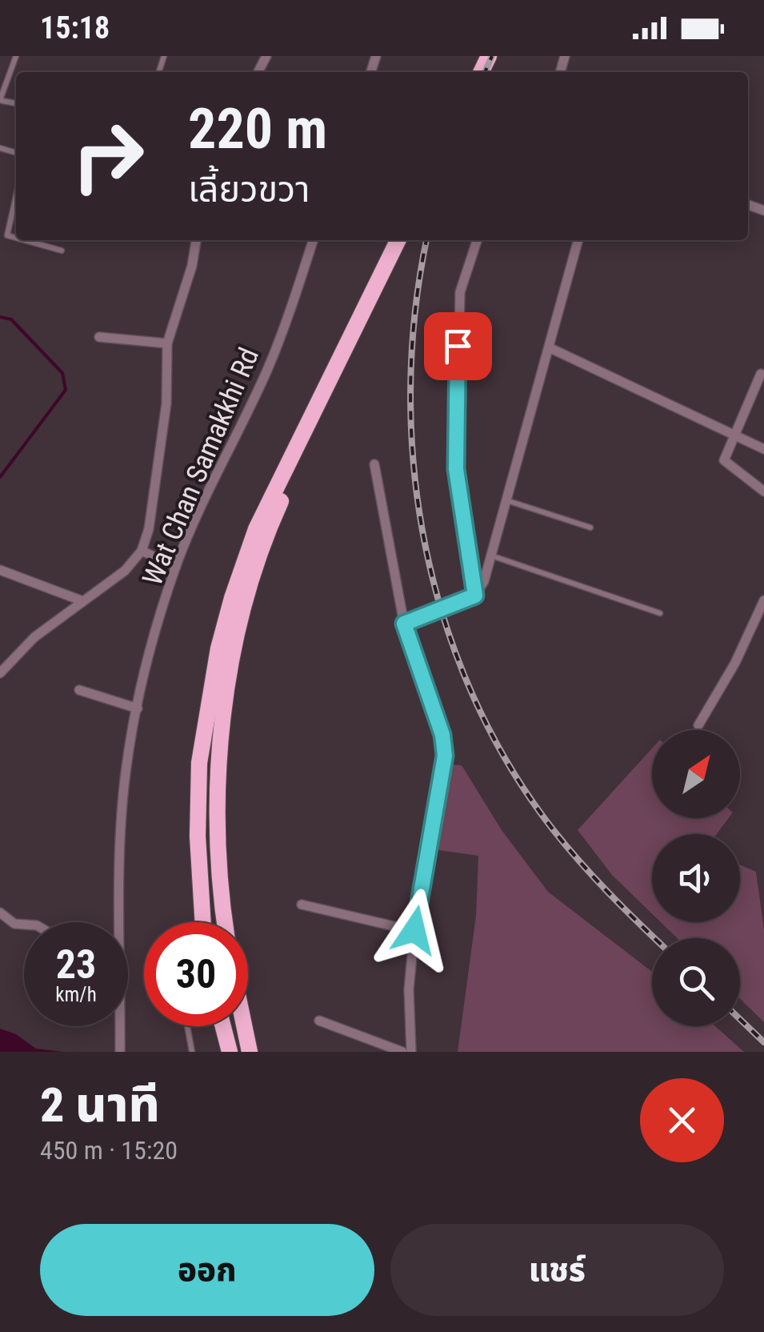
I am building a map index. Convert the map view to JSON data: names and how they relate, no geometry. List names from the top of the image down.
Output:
{
  "streets": {
    "street": ["Wat Chan Samakkhi Rd"]
  },
  "north": "top right",
  "page": {
    "status": "15:18",
    "turn": ["220 m", "เลี้ยวขวา"],
    "speed": "23 km/h",
    "limit": "30",
    "heading": ["2 นาที", "450 m · 15:20"],
    "buttons": ["ออก", "แชร์"]
  }
}
